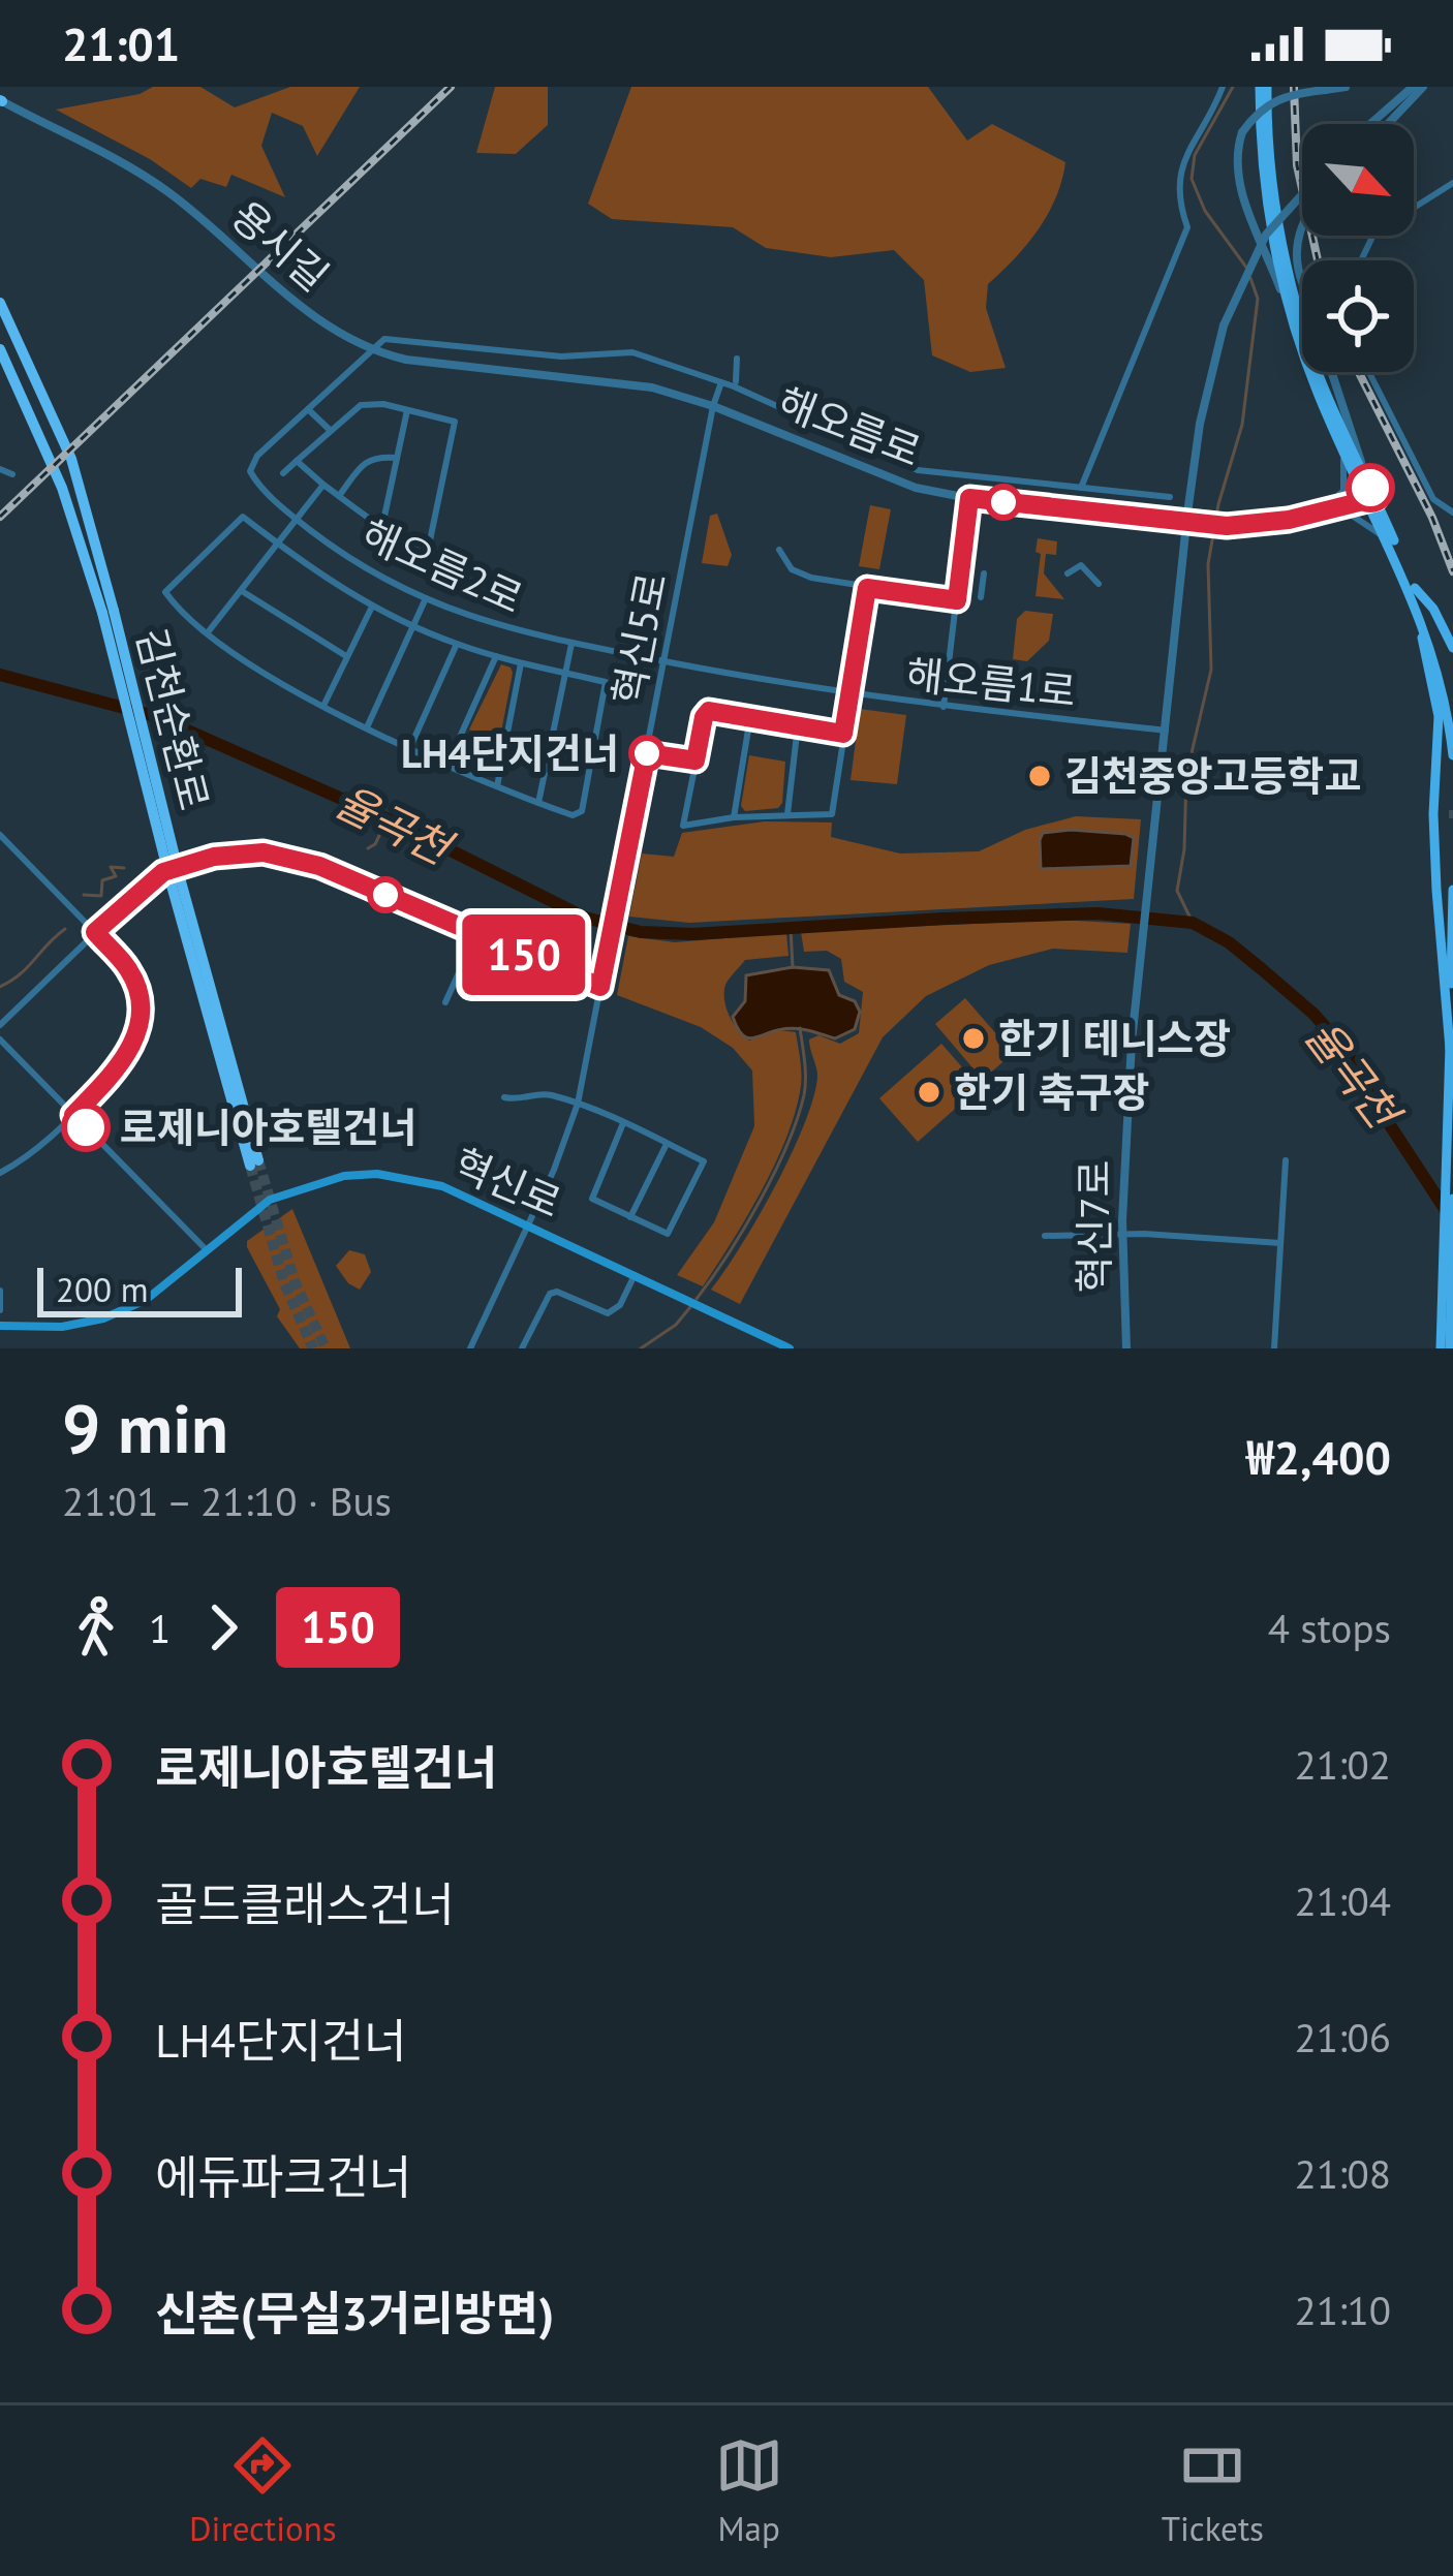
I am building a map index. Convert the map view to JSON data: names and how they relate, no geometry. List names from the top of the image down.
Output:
{
  "streets": {
    "highway": ["김천순환로"],
    "main road": ["혁신로"],
    "street": [
      "용시길",
      "해오름로",
      "해오름2로",
      "혁신5로",
      "해오름1로",
      "혁신7로"
    ]
  },
  "crossings": [
    ["용시길", "해오름로"],
    ["용시길", "해오름2로"],
    ["용시길", "혁신5로"],
    ["해오름로", "혁신5로"],
    ["해오름2로", "혁신5로"],
    ["해오름2로", "해오름1로"],
    ["혁신5로", "해오름1로"],
    ["혁신5로", "혁신로"],
    ["해오름1로", "혁신7로"]
  ],
  "water": ["율곡천"],
  "places": [
    "LH4단지건너",
    "김천중앙고등학교",
    "한기 테니스장",
    "한기 축구장",
    "로제니아호텔건너"
  ],
  "lines": ["bus line 150"],
  "scale_bar": "200 m",
  "north": "bottom right",
  "page": {
    "status": "21:01",
    "on_map": "150",
    "scale": "200 m",
    "heading": ["9 min", "21:01 – 21:10 · Bus", "₩2,400"],
    "legs": ["1", "150", "4 stops"],
    "list": [
      {
        "name": "로제니아호텔건너",
        "value": "21:02"
      },
      {
        "name": "골드클래스건너",
        "value": "21:04"
      },
      {
        "name": "LH4단지건너",
        "value": "21:06"
      },
      {
        "name": "에듀파크건너",
        "value": "21:08"
      },
      {
        "name": "신촌(무실3거리방면)",
        "value": "21:10"
      }
    ],
    "tabs": ["Directions", "Map", "Tickets"]
  }
}
